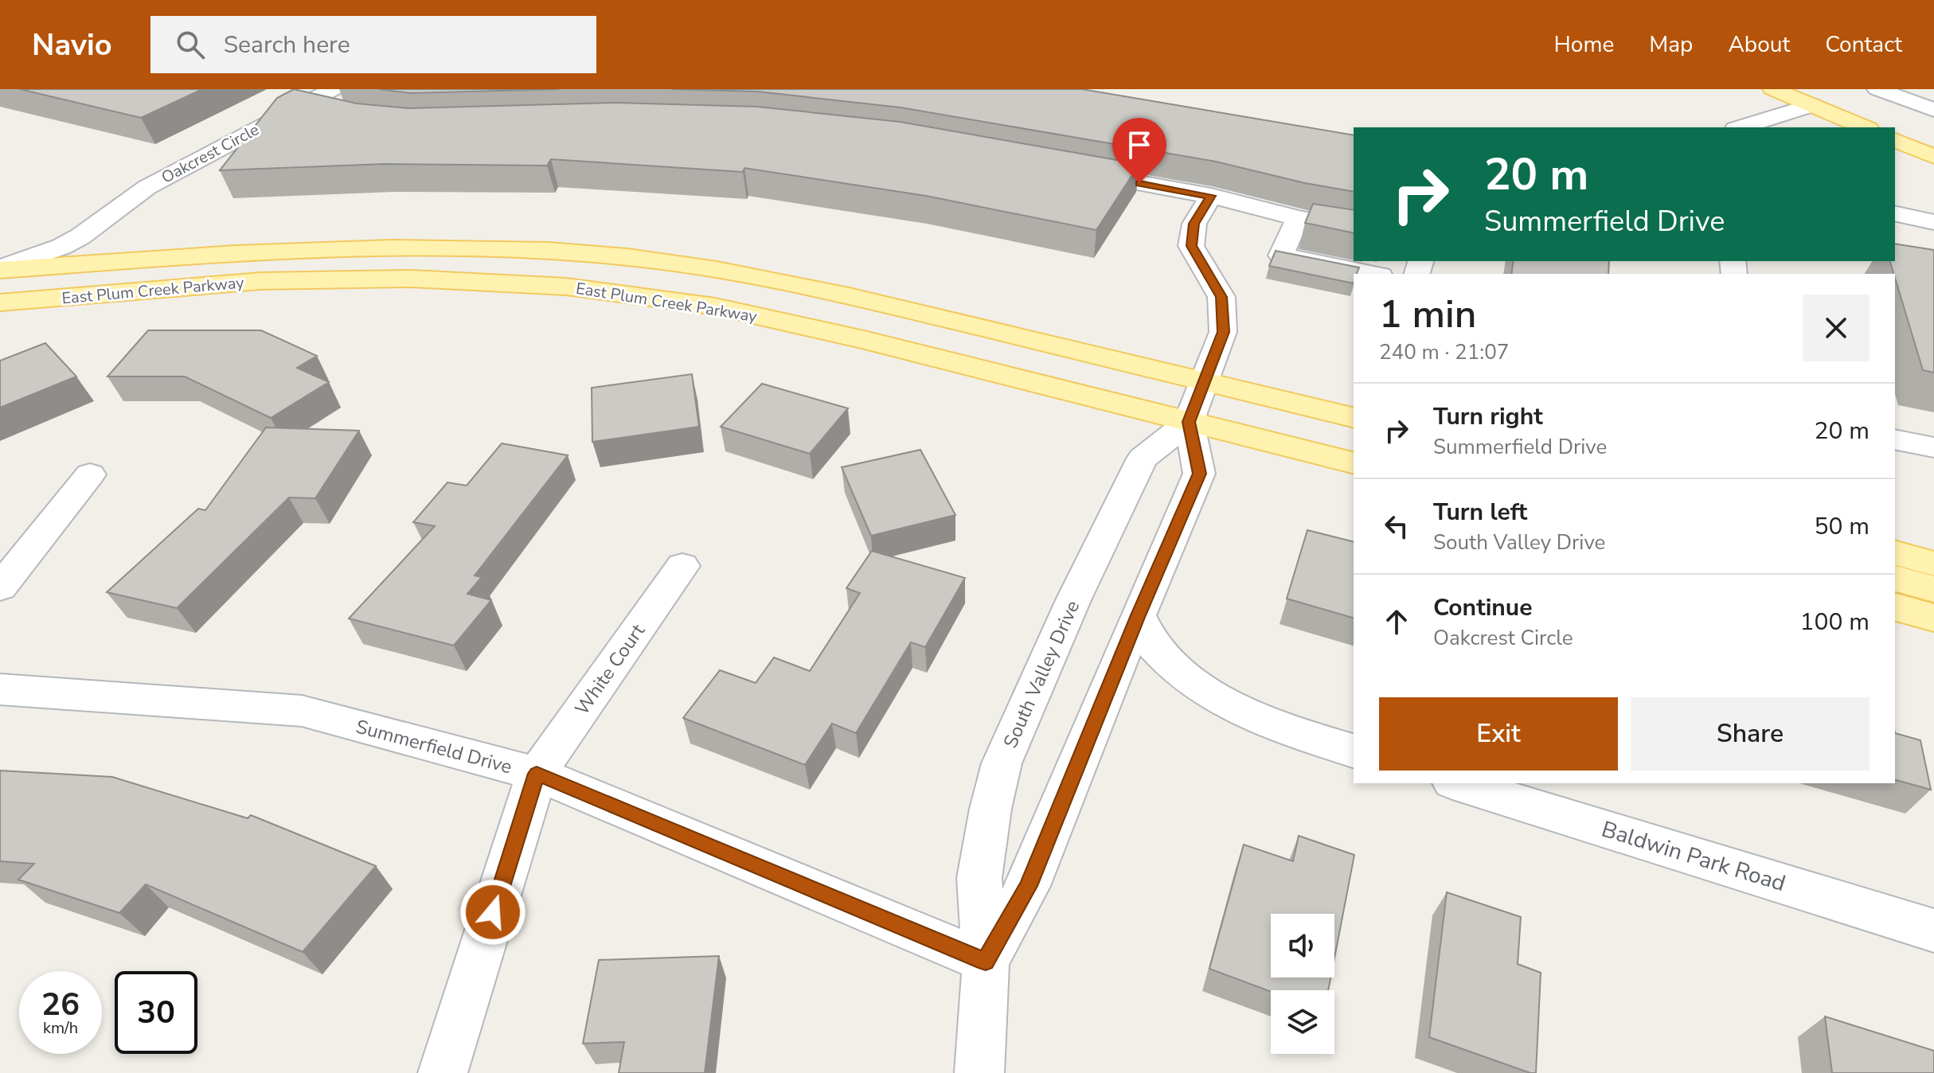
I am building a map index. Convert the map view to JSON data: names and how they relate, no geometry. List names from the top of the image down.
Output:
{
  "streets": {
    "main road": ["East Plum Creek Parkway"],
    "street": [
      "Oakcrest Circle",
      "White Court",
      "South Valley Drive",
      "Summerfield Drive",
      "Baldwin Park Road"
    ]
  },
  "crossings": [
    ["Oakcrest Circle", "East Plum Creek Parkway"],
    ["East Plum Creek Parkway", "South Valley Drive"],
    ["White Court", "Summerfield Drive"],
    ["South Valley Drive", "Summerfield Drive"]
  ],
  "page": {
    "header": "Navio",
    "search": "Search here",
    "nav": [
      "Home",
      "Map",
      "About",
      "Contact"
    ],
    "turn": ["20 m", "Summerfield Drive"],
    "heading": ["1 min", "240 m · 21:07"],
    "list": [
      {
        "name": "Turn right",
        "note": "Summerfield Drive",
        "value": "20 m"
      },
      {
        "name": "Turn left",
        "note": "South Valley Drive",
        "value": "50 m"
      },
      {
        "name": "Continue",
        "note": "Oakcrest Circle",
        "value": "100 m"
      }
    ],
    "buttons": ["Exit", "Share"],
    "speed": "26 km/h",
    "limit": "30"
  }
}
